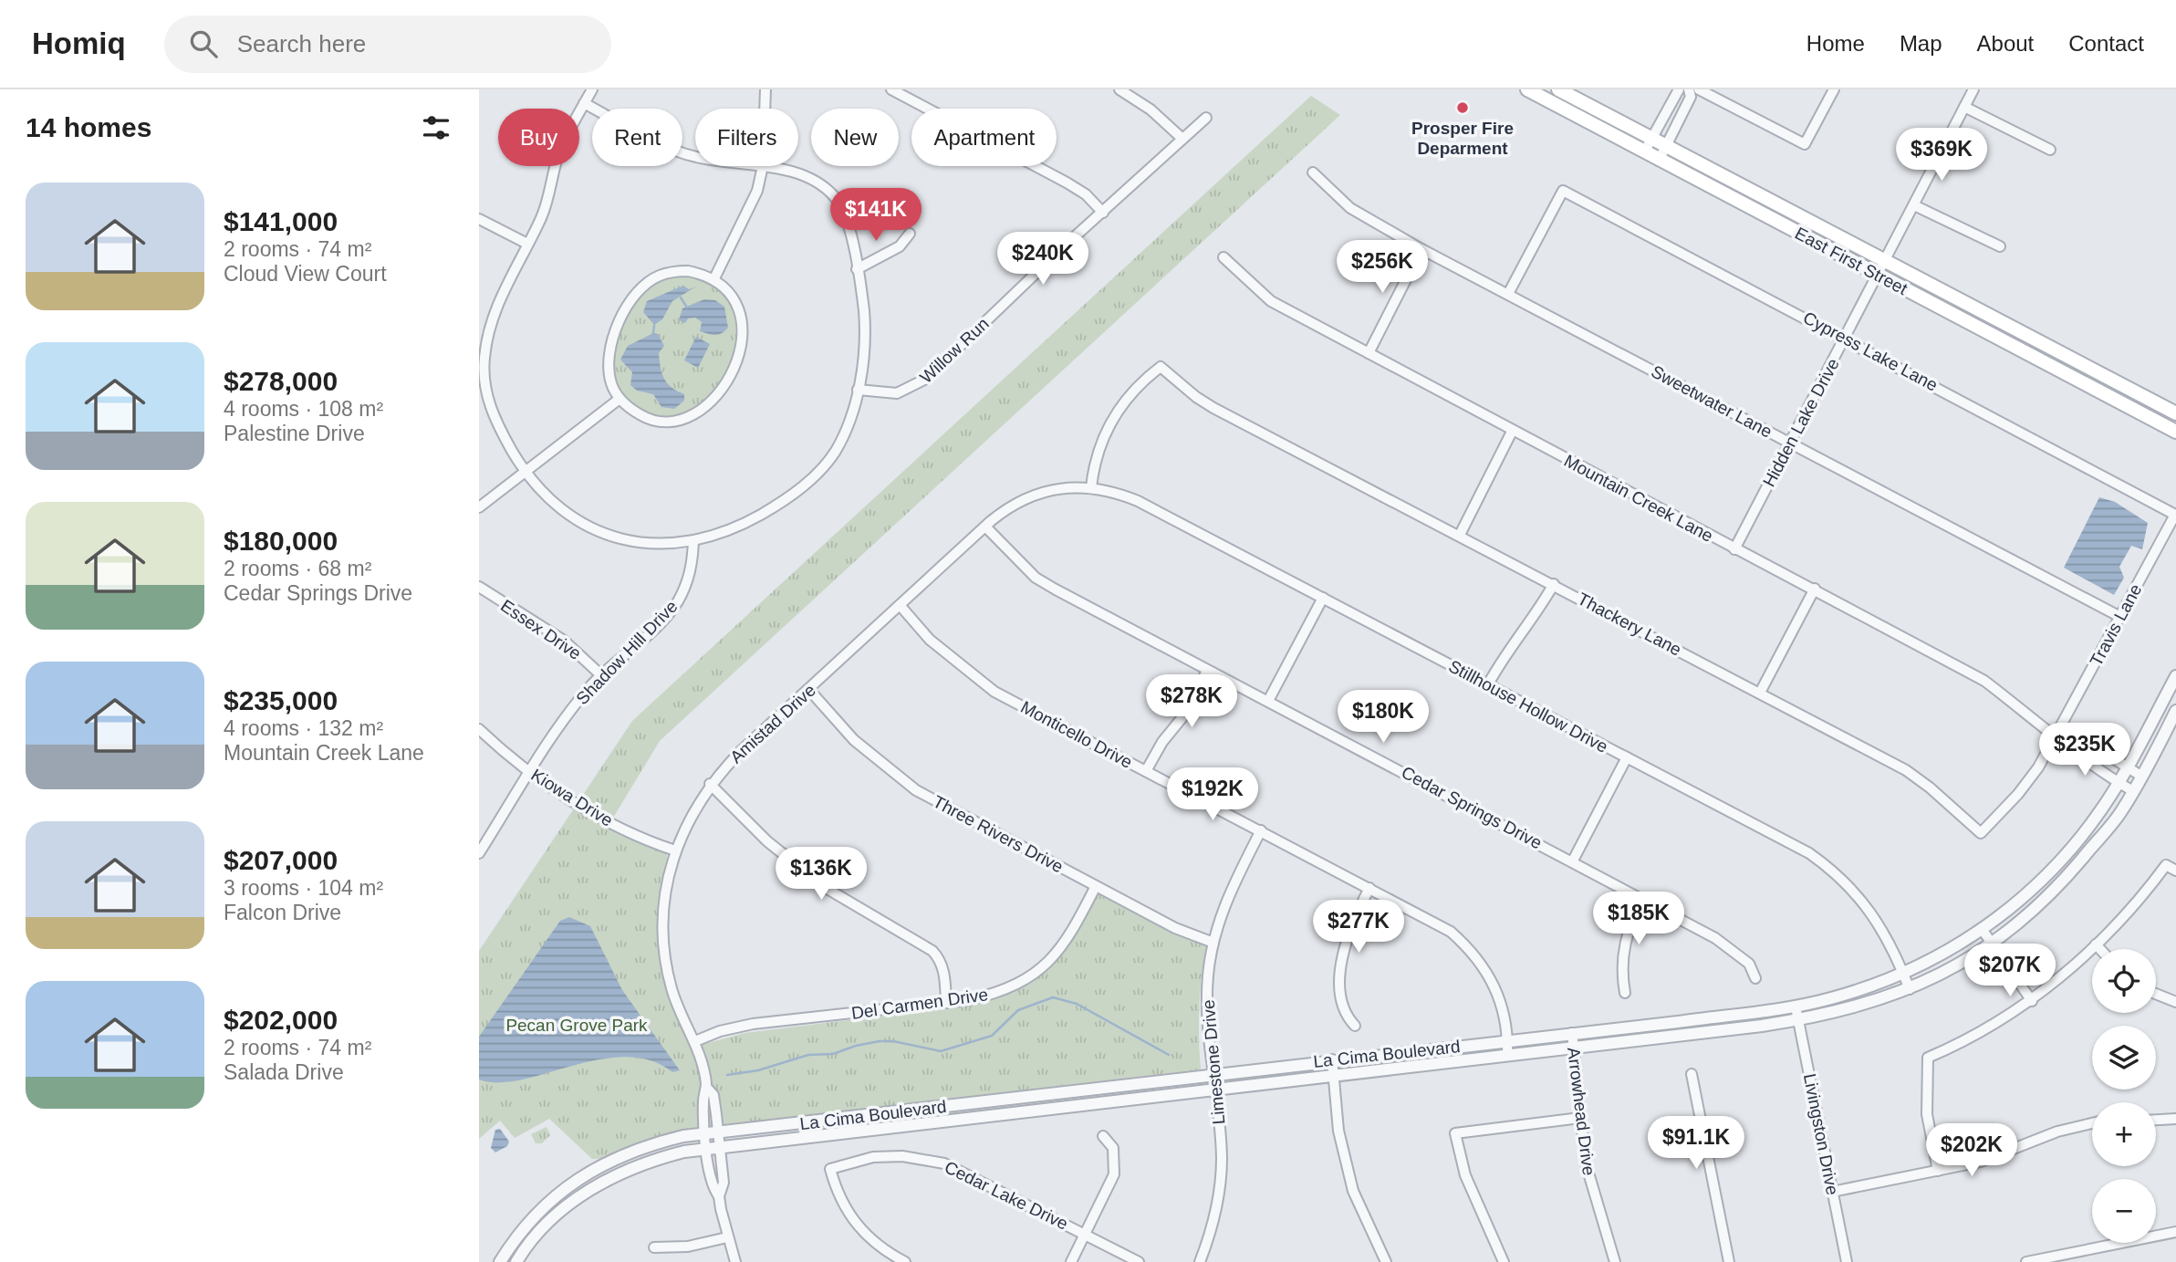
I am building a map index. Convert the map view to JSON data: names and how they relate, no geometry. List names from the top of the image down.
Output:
{
  "streets": {
    "main road": ["East First Street"],
    "street": [
      "Willow Run",
      "Cypress Lake Lane",
      "Sweetwater Lane",
      "Hidden Lake Drive",
      "Mountain Creek Lane",
      "Thackery Lane",
      "Travis Lane",
      "Essex Drive",
      "Shadow Hill Drive",
      "Stillhouse Hollow Drive",
      "Amistad Drive",
      "Monticello Drive",
      "Kiowa Drive",
      "Cedar Springs Drive",
      "Three Rivers Drive",
      "Del Carmen Drive",
      "La Cima Boulevard",
      "Limestone Drive",
      "Arrowhead Drive",
      "Livingston Drive",
      "Cedar Lake Drive"
    ]
  },
  "crossings": [
    ["East First Street", "Hidden Lake Drive"],
    ["Cypress Lake Lane", "Sweetwater Lane"],
    ["Cypress Lake Lane", "Hidden Lake Drive"],
    ["Cypress Lake Lane", "Travis Lane"],
    ["Sweetwater Lane", "Hidden Lake Drive"],
    ["Sweetwater Lane", "Travis Lane"],
    ["Hidden Lake Drive", "Mountain Creek Lane"],
    ["Mountain Creek Lane", "Thackery Lane"],
    ["Mountain Creek Lane", "Travis Lane"],
    ["Mountain Creek Lane", "La Cima Boulevard"],
    ["Thackery Lane", "Travis Lane"],
    ["Thackery Lane", "Stillhouse Hollow Drive"],
    ["Thackery Lane", "Amistad Drive"],
    ["Essex Drive", "Shadow Hill Drive"],
    ["Shadow Hill Drive", "Kiowa Drive"],
    ["Stillhouse Hollow Drive", "Amistad Drive"],
    ["Stillhouse Hollow Drive", "La Cima Boulevard"],
    ["Amistad Drive", "Monticello Drive"],
    ["Amistad Drive", "Kiowa Drive"],
    ["Amistad Drive", "Cedar Springs Drive"],
    ["Amistad Drive", "Three Rivers Drive"],
    ["Amistad Drive", "Del Carmen Drive"],
    ["Amistad Drive", "La Cima Boulevard"],
    ["Monticello Drive", "La Cima Boulevard"],
    ["Monticello Drive", "Limestone Drive"],
    ["Three Rivers Drive", "Del Carmen Drive"],
    ["Three Rivers Drive", "Limestone Drive"],
    ["La Cima Boulevard", "Limestone Drive"],
    ["La Cima Boulevard", "Arrowhead Drive"],
    ["La Cima Boulevard", "Livingston Drive"]
  ],
  "parks": ["Pecan Grove Park"],
  "places": ["Prosper Fire Deparment"],
  "page": {
    "header": "Homiq",
    "search": "Search here",
    "nav": [
      "Home",
      "Map",
      "About",
      "Contact"
    ],
    "heading": "14 homes",
    "chip": [
      "Buy",
      "Rent",
      "Filters",
      "New",
      "Apartment"
    ],
    "price": [
      "$369K",
      "$141K",
      "$240K",
      "$256K",
      "$278K",
      "$180K",
      "$235K",
      "$192K",
      "$136K",
      "$185K",
      "$277K",
      "$207K",
      "$91.1K",
      "$202K"
    ],
    "list": [
      {
        "name": "$141,000",
        "note": "2 rooms · 74 m² · Cloud View Court"
      },
      {
        "name": "$278,000",
        "note": "4 rooms · 108 m² · Palestine Drive"
      },
      {
        "name": "$180,000",
        "note": "2 rooms · 68 m² · Cedar Springs Drive"
      },
      {
        "name": "$235,000",
        "note": "4 rooms · 132 m² · Mountain Creek Lane"
      },
      {
        "name": "$207,000",
        "note": "3 rooms · 104 m² · Falcon Drive"
      },
      {
        "name": "$202,000",
        "note": "2 rooms · 74 m² · Salada Drive"
      }
    ],
    "map_buttons": ["+", "−"]
  }
}
